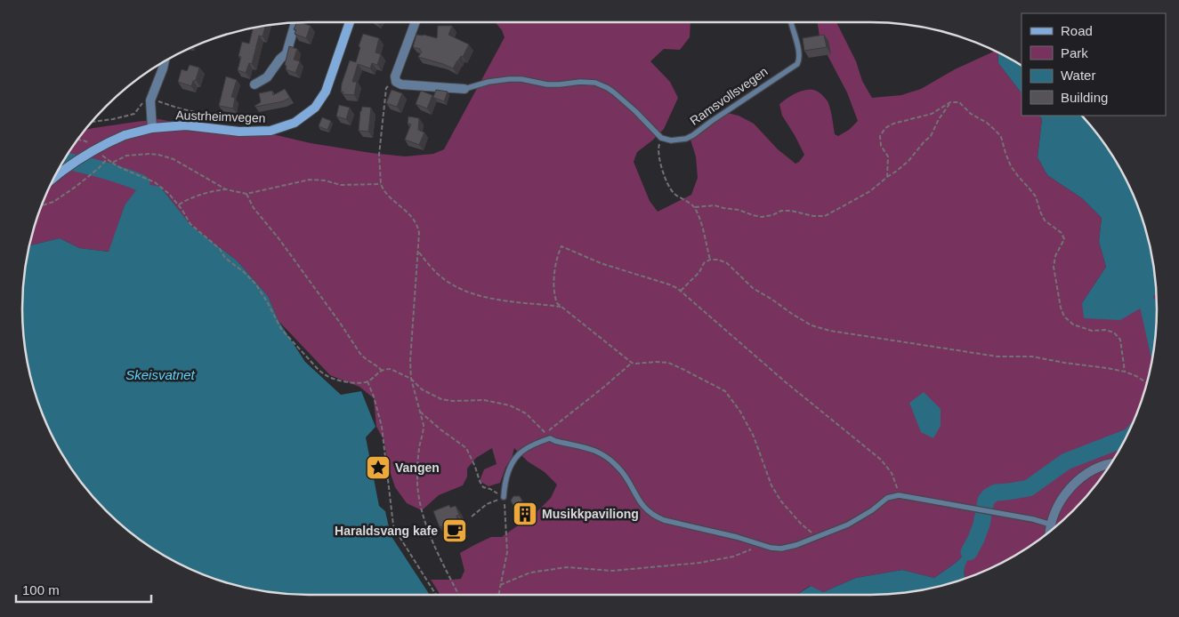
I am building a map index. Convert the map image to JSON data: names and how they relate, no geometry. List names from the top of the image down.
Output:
{
  "streets": {
    "main road": ["Austrheimvegen"],
    "lane": ["Ramsvollsvegen"]
  },
  "water": ["Skeisvatnet"],
  "places": {
    "place": ["Vangen"],
    "building": ["Musikkpaviliong"],
    "cafe": ["Haraldsvang kafe"]
  },
  "legend": [
    "Road",
    "Park",
    "Water",
    "Building"
  ],
  "scale_bar": "100 m"
}
